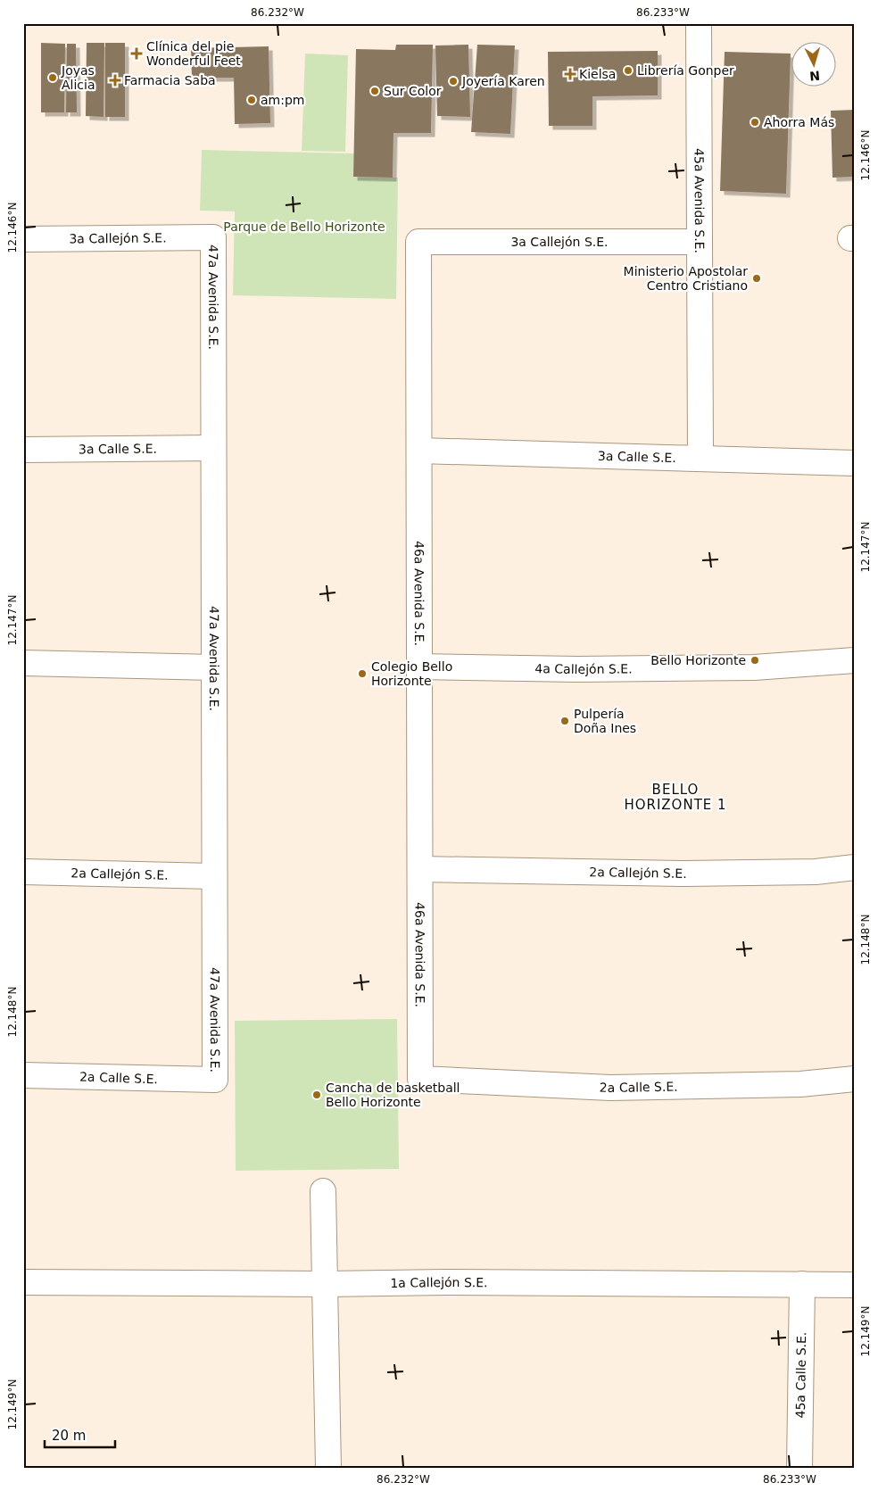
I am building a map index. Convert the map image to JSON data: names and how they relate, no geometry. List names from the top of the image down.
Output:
{
  "streets": {
    "street": [
      "45a Avenida S.E.",
      "3a Callejón S.E.",
      "47a Avenida S.E.",
      "3a Calle S.E.",
      "46a Avenida S.E.",
      "4a Callejón S.E.",
      "2a Callejón S.E.",
      "2a Calle S.E.",
      "1a Callejón S.E.",
      "45a Calle S.E."
    ]
  },
  "crossings": [
    ["45a Avenida S.E.", "3a Callejón S.E."],
    ["45a Avenida S.E.", "3a Calle S.E."],
    ["3a Callejón S.E.", "47a Avenida S.E."],
    ["3a Callejón S.E.", "46a Avenida S.E."],
    ["47a Avenida S.E.", "3a Calle S.E."],
    ["47a Avenida S.E.", "2a Callejón S.E."],
    ["47a Avenida S.E.", "2a Calle S.E."],
    ["3a Calle S.E.", "46a Avenida S.E."],
    ["46a Avenida S.E.", "4a Callejón S.E."],
    ["46a Avenida S.E.", "2a Callejón S.E."],
    ["46a Avenida S.E.", "2a Calle S.E."],
    ["1a Callejón S.E.", "45a Calle S.E."]
  ],
  "districts": ["BELLO HORIZONTE 1"],
  "parks": ["Parque de Bello Horizonte"],
  "places": {
    "health": ["Clínica del pie Wonderful Feet", "Kielsa", "Farmacia Saba"],
    "other": [
      "Librería Gonper",
      "Joyas Alicia",
      "Joyería Karen",
      "Sur Color",
      "am:pm",
      "Ahorra Más",
      "Ministerio Apostolar Centro Cristiano",
      "Bello Horizonte",
      "Colegio Bello Horizonte",
      "Pulpería Doña Ines",
      "Cancha de basketball Bello Horizonte"
    ]
  },
  "scale_bar": "20 m",
  "north": "bottom",
  "coordinates": [
    "86.232°W",
    "86.233°W",
    "12.146°N",
    "12.147°N",
    "12.148°N",
    "12.149°N"
  ]
}
